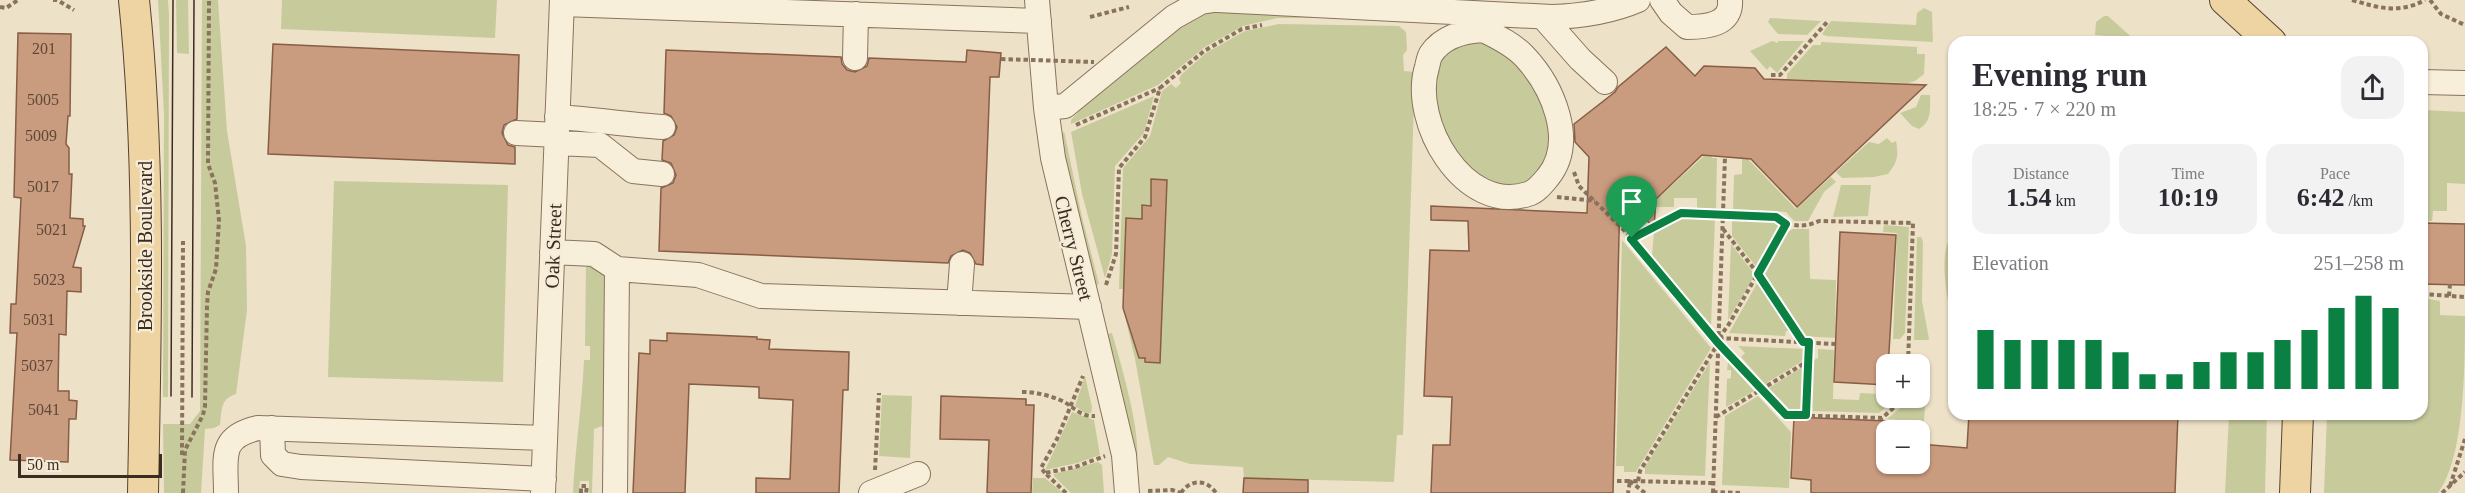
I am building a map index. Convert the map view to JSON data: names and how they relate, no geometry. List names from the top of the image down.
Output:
{
  "streets": {
    "main road": ["Brookside Boulevard"],
    "street": ["Oak Street", "Cherry Street"]
  },
  "house_numbers": [
    "201",
    "5005",
    "5009",
    "5017",
    "5021",
    "5023",
    "5031",
    "5037",
    "5041"
  ],
  "scale_bar": "50 m",
  "page": {
    "heading": ["Evening run", "18:25 · 7 × 220 m"],
    "stats": [
      ["Distance", "1.54 km"],
      ["Time", "10:19"],
      ["Pace", "6:42 /km"]
    ],
    "chart": ["Elevation", "251–258 m"],
    "map_buttons": ["+", "−"],
    "scale": "50 m"
  }
}
